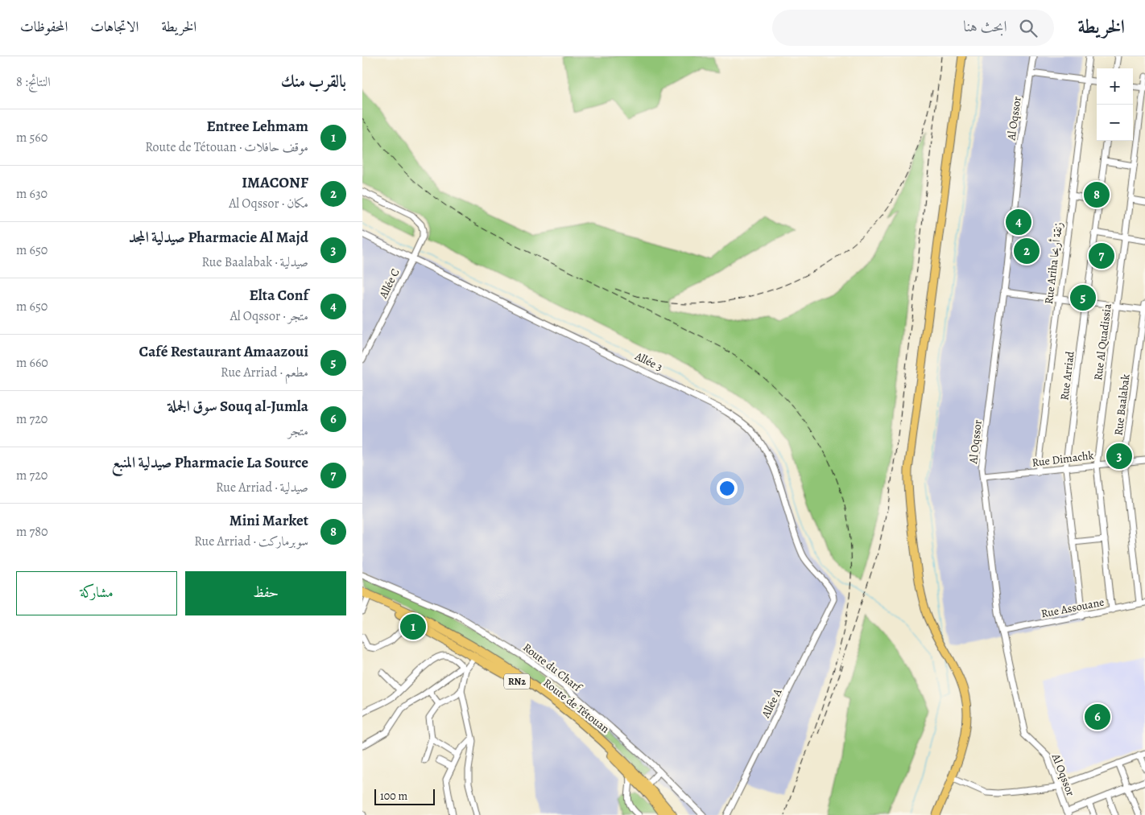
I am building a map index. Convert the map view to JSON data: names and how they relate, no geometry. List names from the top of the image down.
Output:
{
  "streets": {
    "highway": ["RN2", "Route de Tétouan"],
    "street": [
      "Al Oqssor",
      "Rue Ariha زنقة أريحا",
      "Allée C",
      "Rue Al Quadissia",
      "Allée 3",
      "Rue Arriad",
      "Rue Baalabak",
      "Rue Dimachk",
      "Rue Assouane",
      "Route du Charf",
      "Allée A"
    ]
  },
  "crossings": [
    ["Al Oqssor", "Rue Dimachk"],
    ["Al Oqssor", "Rue Assouane"],
    ["Rue Ariha زنقة أريحا", "Rue Dimachk"],
    ["Allée C", "Allée 3"],
    ["Rue Al Quadissia", "Rue Dimachk"],
    ["Rue Al Quadissia", "Rue Assouane"],
    ["Allée 3", "Allée A"],
    ["Rue Arriad", "Rue Dimachk"],
    ["Rue Arriad", "Rue Assouane"],
    ["Rue Baalabak", "Rue Dimachk"],
    ["Rue Baalabak", "Rue Assouane"]
  ],
  "scale_bar": "100 m",
  "page": {
    "header": "الخريطة",
    "search": "ابحث هنا",
    "nav": ["الخريطة", "الاتجاهات", "المحفوظات"],
    "heading": ["بالقرب منك", "النتائج: 8"],
    "map_buttons": ["+", "−"],
    "list": [
      {
        "mark": "1",
        "name": "Entree Lehmam",
        "note": "موقف حافلات · Route de Tétouan",
        "value": "560 m"
      },
      {
        "mark": "2",
        "name": "IMACONF",
        "note": "مكان · Al Oqssor",
        "value": "630 m"
      },
      {
        "mark": "3",
        "name": "Pharmacie Al Majd صيدلية المجد",
        "note": "صيدلية · Rue Baalabak",
        "value": "650 m"
      },
      {
        "mark": "4",
        "name": "Elta Conf",
        "note": "متجر · Al Oqssor",
        "value": "650 m"
      },
      {
        "mark": "5",
        "name": "Café Restaurant Amaazoui",
        "note": "مطعم · Rue Arriad",
        "value": "660 m"
      },
      {
        "mark": "6",
        "name": "Souq al-Jumla سوق الجملة",
        "note": "متجر",
        "value": "720 m"
      },
      {
        "mark": "7",
        "name": "Pharmacie La Source صيدلية المنبع",
        "note": "صيدلية · Rue Arriad",
        "value": "720 m"
      },
      {
        "mark": "8",
        "name": "Mini Market",
        "note": "سوبرماركت · Rue Arriad",
        "value": "780 m"
      }
    ],
    "pins": [
      "8",
      "4",
      "2",
      "7",
      "5",
      "3",
      "1",
      "6"
    ],
    "buttons": ["حفظ", "مشاركة"],
    "scale": "100 m"
  }
}
